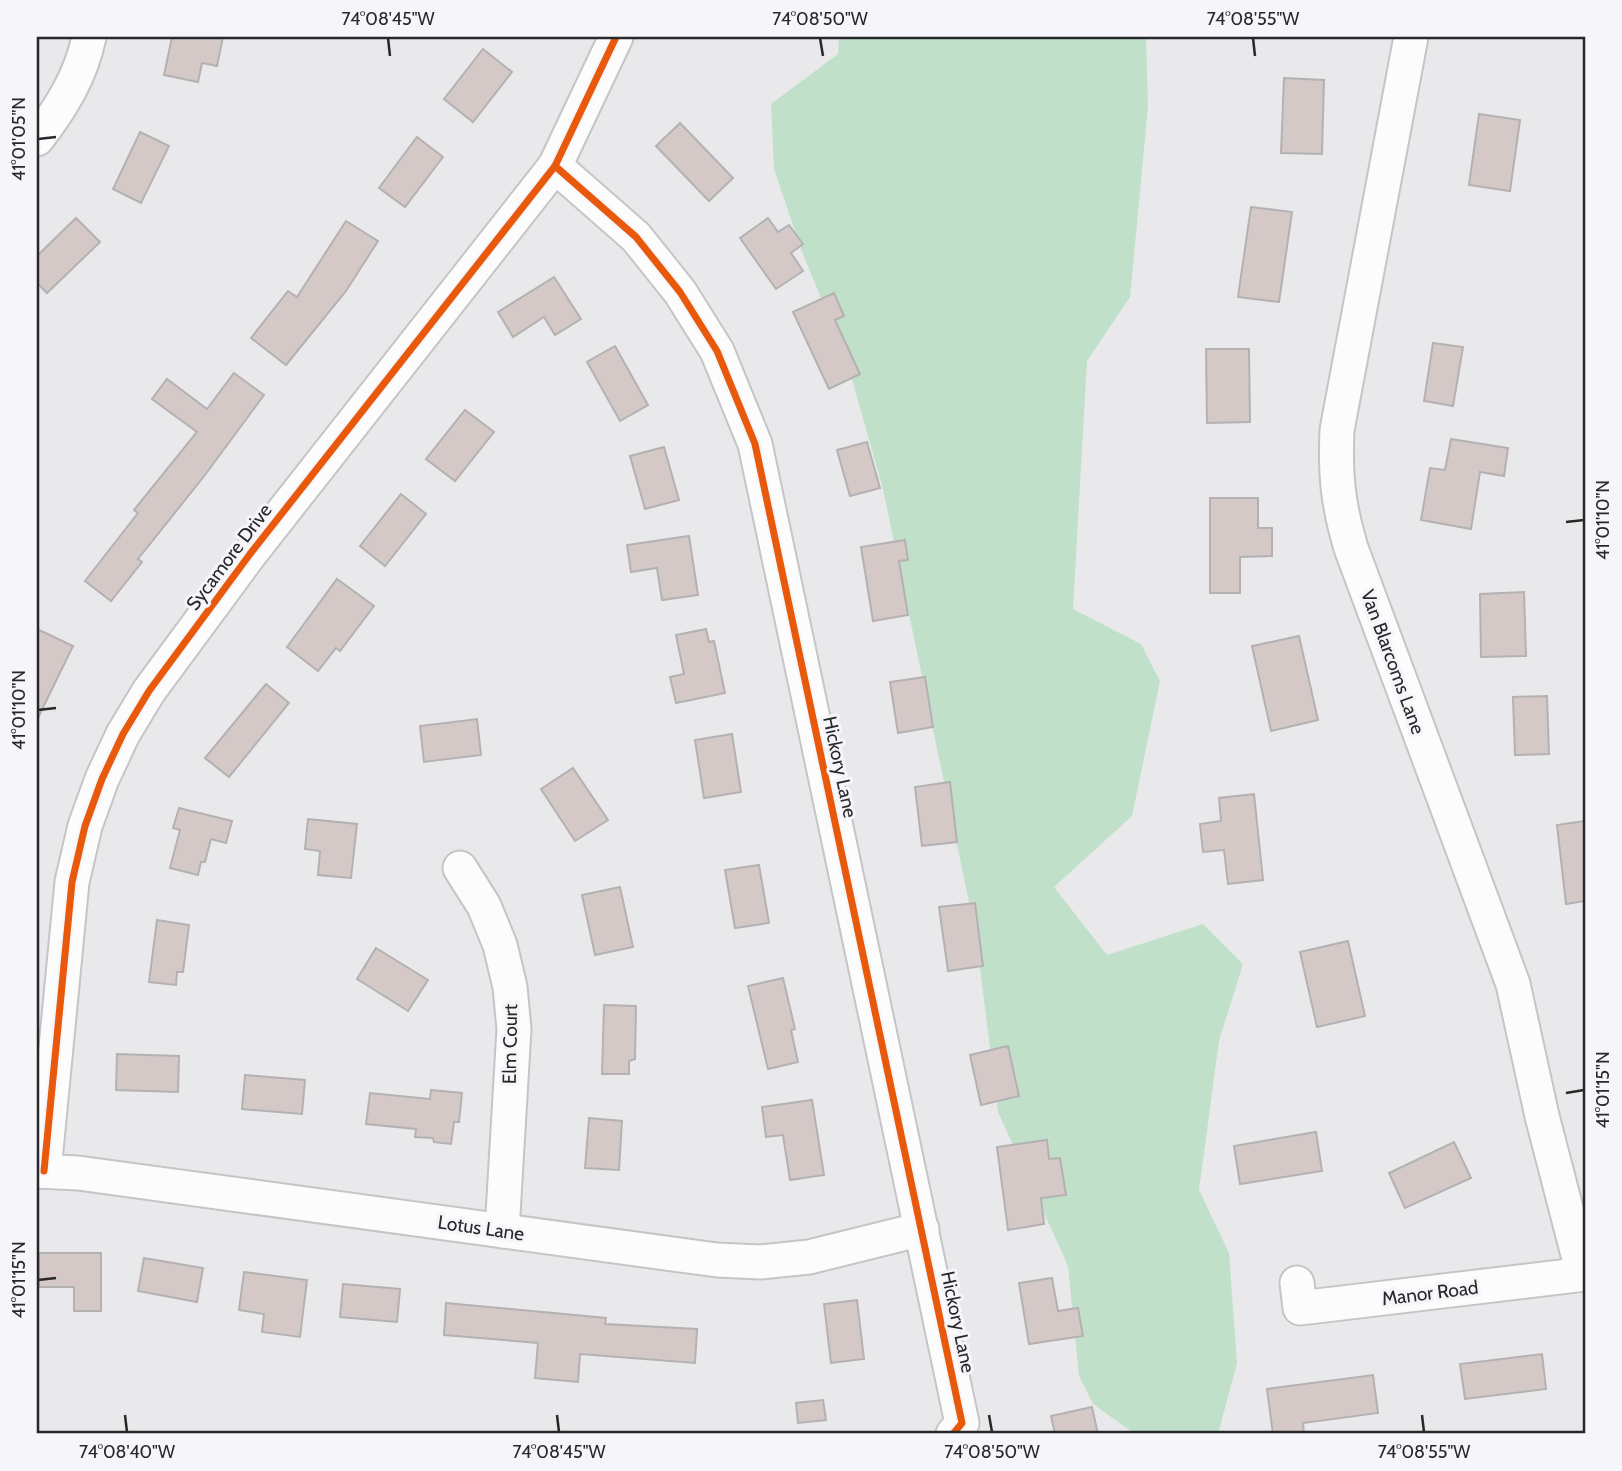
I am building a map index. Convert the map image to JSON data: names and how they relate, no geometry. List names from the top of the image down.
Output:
{
  "streets": {
    "street": [
      "Sycamore Drive",
      "Van Blarcoms Lane",
      "Hickory Lane",
      "Elm Court",
      "Lotus Lane",
      "Manor Road"
    ]
  },
  "crossings": [
    ["Sycamore Drive", "Hickory Lane"],
    ["Sycamore Drive", "Lotus Lane"],
    ["Van Blarcoms Lane", "Manor Road"],
    ["Hickory Lane", "Lotus Lane"],
    ["Elm Court", "Lotus Lane"]
  ],
  "coordinates": [
    "74°08'45\"W",
    "74°08'50\"W",
    "74°08'55\"W",
    "41°01'05\"N",
    "41°01'10\"N",
    "41°01'15\"N",
    "74°08'40\"W"
  ]
}
